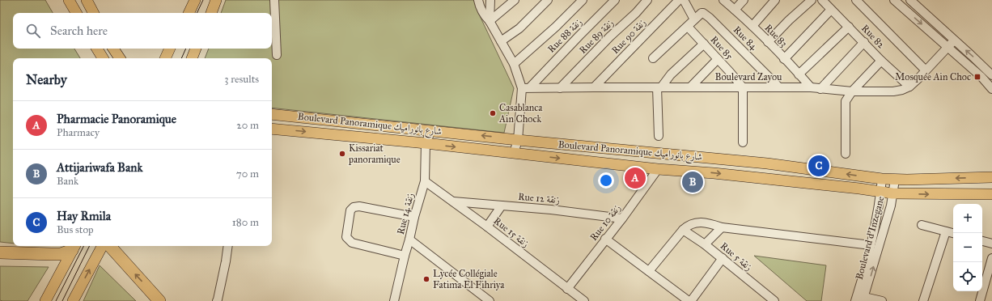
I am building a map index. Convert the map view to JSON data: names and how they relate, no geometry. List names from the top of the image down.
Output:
{
  "streets": {
    "main road": ["Boulevard Panoramique شارع بانوراميك"],
    "street": [
      "Rue 88 زنقة",
      "Rue 83",
      "Rue 89 زنقة",
      "Rue 90 زنقة",
      "Rue 82",
      "Rue 84",
      "Rue 85",
      "Boulevard Zayou",
      "Rue 12 زنقة",
      "Rue 14 زنقة",
      "Rue 10 زنقة",
      "Rue 15 زنقة",
      "Boulevard d'Inzegane",
      "Rue 5 زنقة"
    ]
  },
  "crossings": [
    ["Rue 88 زنقة", "Boulevard Zayou"],
    ["Rue 83", "Boulevard Zayou"],
    ["Rue 89 زنقة", "Boulevard Zayou"],
    ["Rue 90 زنقة", "Boulevard Zayou"],
    ["Rue 82", "Boulevard Zayou"],
    ["Rue 84", "Boulevard Zayou"],
    ["Rue 85", "Boulevard Zayou"],
    ["Boulevard Panoramique شارع بانوراميك", "Rue 14 زنقة"],
    ["Boulevard Panoramique شارع بانوراميك", "Rue 10 زنقة"],
    ["Boulevard Panoramique شارع بانوراميك", "Boulevard d'Inzegane"],
    ["Rue 12 زنقة", "Rue 10 زنقة"],
    ["Rue 12 زنقة", "Rue 15 زنقة"],
    ["Rue 14 زنقة", "Rue 15 زنقة"],
    ["Rue 10 زنقة", "Rue 15 زنقة"]
  ],
  "places": {
    "transit": ["Mosquée Ain Choc"],
    "other": ["Casablanca Ain Chock", "Kissariat panoramique", "Lycée Collégiale Fatima El Fihriya"]
  },
  "page": {
    "search": "Search here",
    "heading": ["Nearby", "3 results"],
    "list": [
      {
        "mark": "A",
        "name": "Pharmacie Panoramique",
        "note": "Pharmacy",
        "value": "20 m"
      },
      {
        "mark": "B",
        "name": "Attijariwafa Bank",
        "note": "Bank",
        "value": "70 m"
      },
      {
        "mark": "C",
        "name": "Hay Rmila",
        "note": "Bus stop",
        "value": "180 m"
      }
    ],
    "pins": ["C", "A", "B"],
    "map_buttons": ["+", "−"]
  }
}
